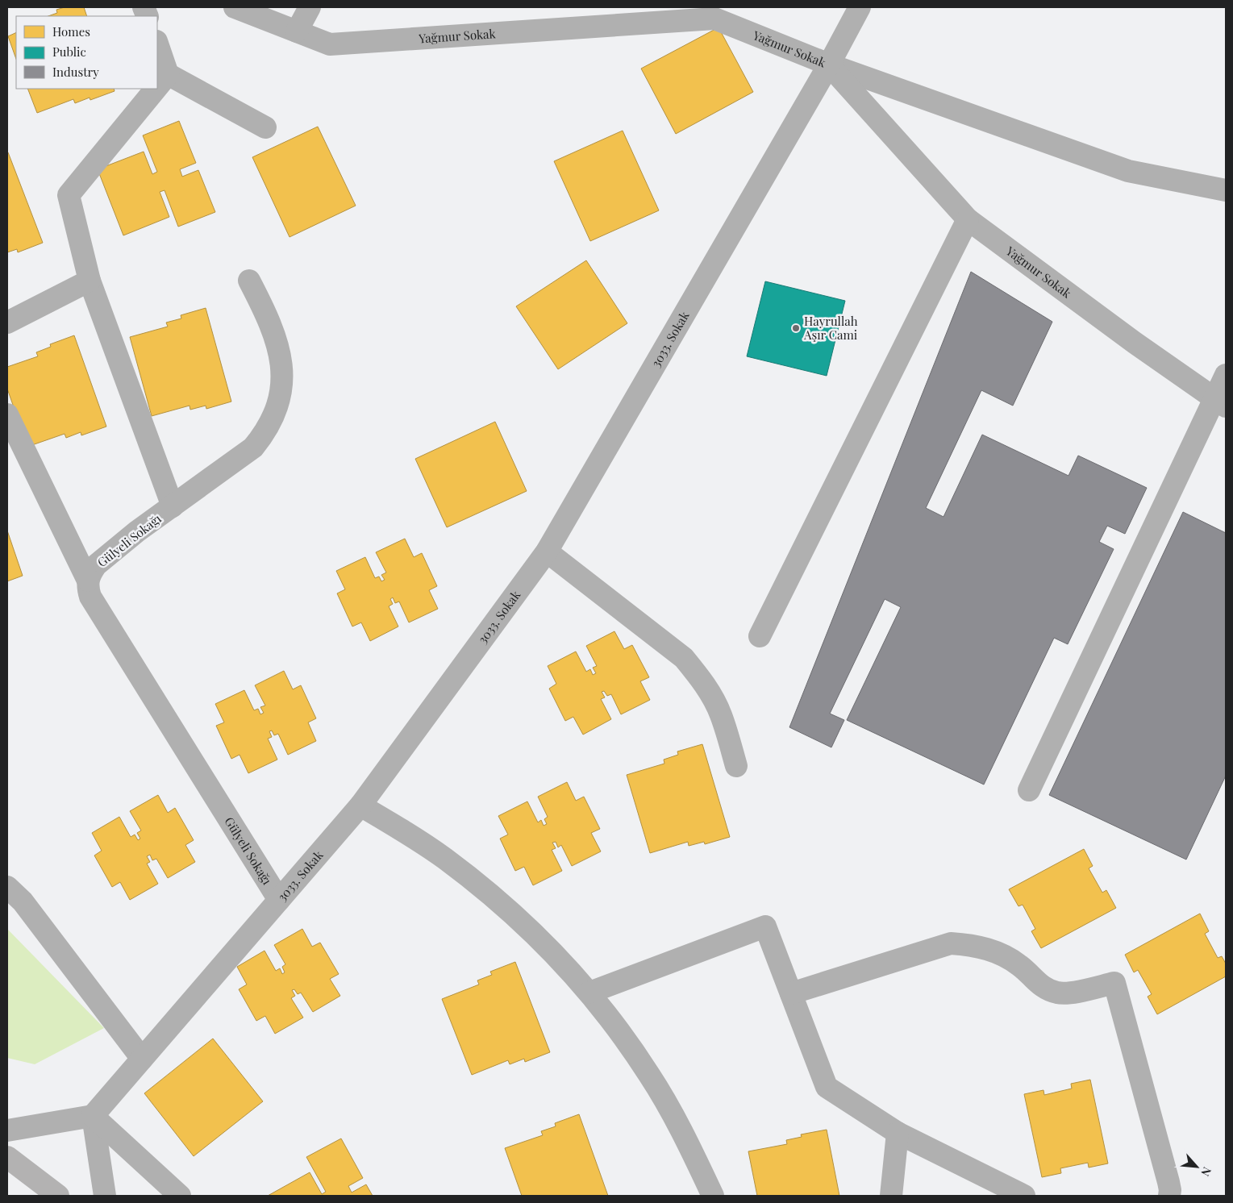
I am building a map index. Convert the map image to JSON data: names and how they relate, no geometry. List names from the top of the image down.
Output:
{
  "streets": {
    "street": ["Yağmur Sokak", "3033. Sokak", "Gülyeli Sokağı"]
  },
  "crossings": [
    ["Yağmur Sokak", "3033. Sokak"],
    ["3033. Sokak", "Gülyeli Sokağı"]
  ],
  "places": ["Hayrullah Aşır Cami"],
  "legend": ["Homes", "Public", "Industry"],
  "north": "bottom right"
}
